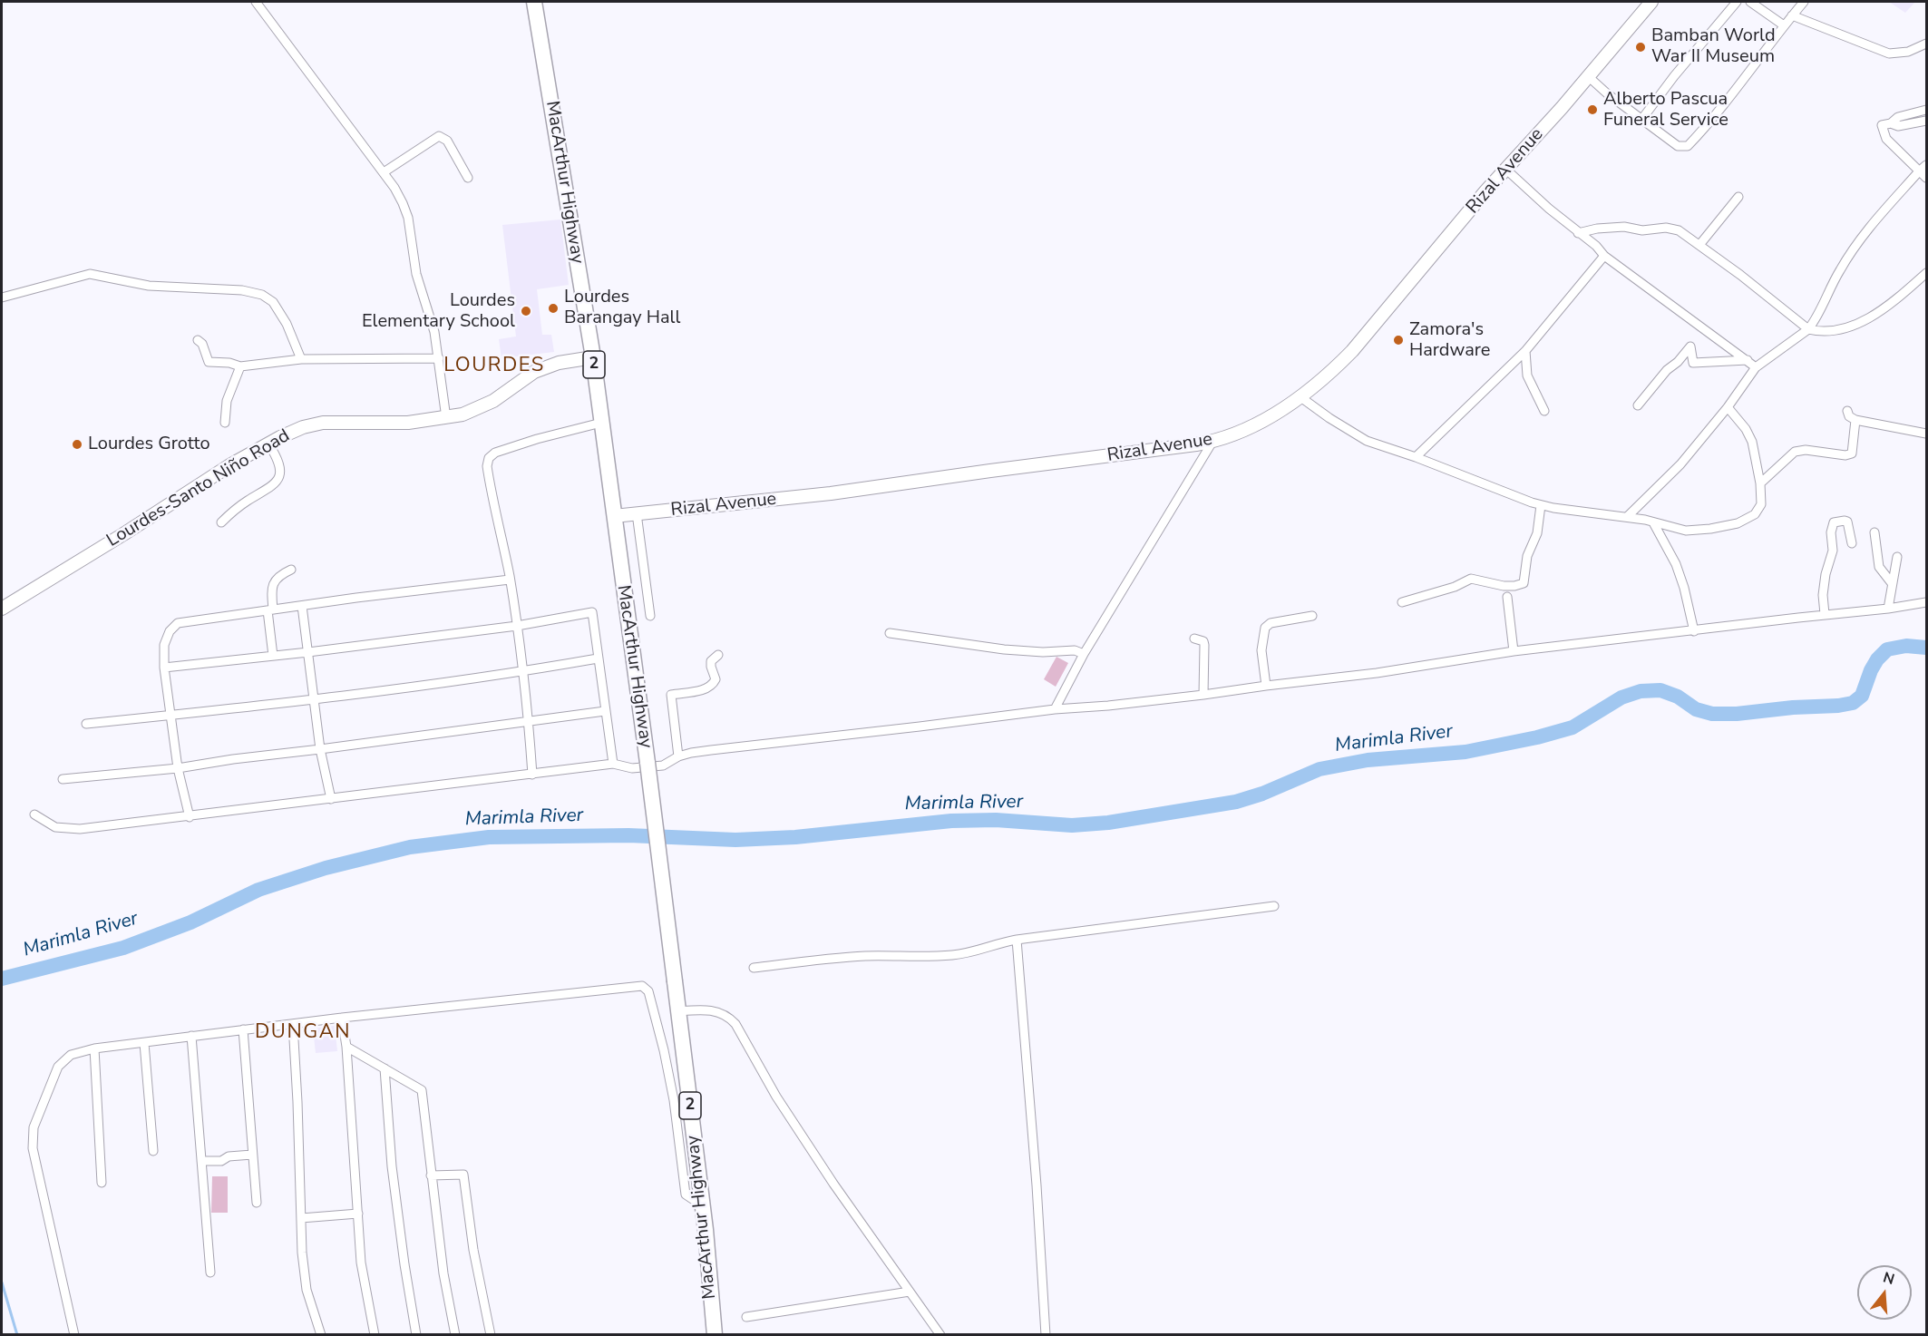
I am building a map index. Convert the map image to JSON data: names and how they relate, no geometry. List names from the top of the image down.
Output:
{
  "streets": {
    "highway": ["MacArthur Highway", "2"],
    "street": ["Rizal Avenue", "Lourdes-Santo Niño Road"]
  },
  "crossings": [
    ["Rizal Avenue", "MacArthur Highway"],
    ["MacArthur Highway", "Lourdes-Santo Niño Road"]
  ],
  "districts": ["LOURDES", "DUNGAN"],
  "water": ["Marimla River"],
  "places": [
    "Bamban World War II Museum",
    "Alberto Pascua Funeral Service",
    "Lourdes Barangay Hall",
    "Lourdes Elementary School",
    "Zamora's Hardware",
    "Lourdes Grotto"
  ],
  "north": "top"
}
